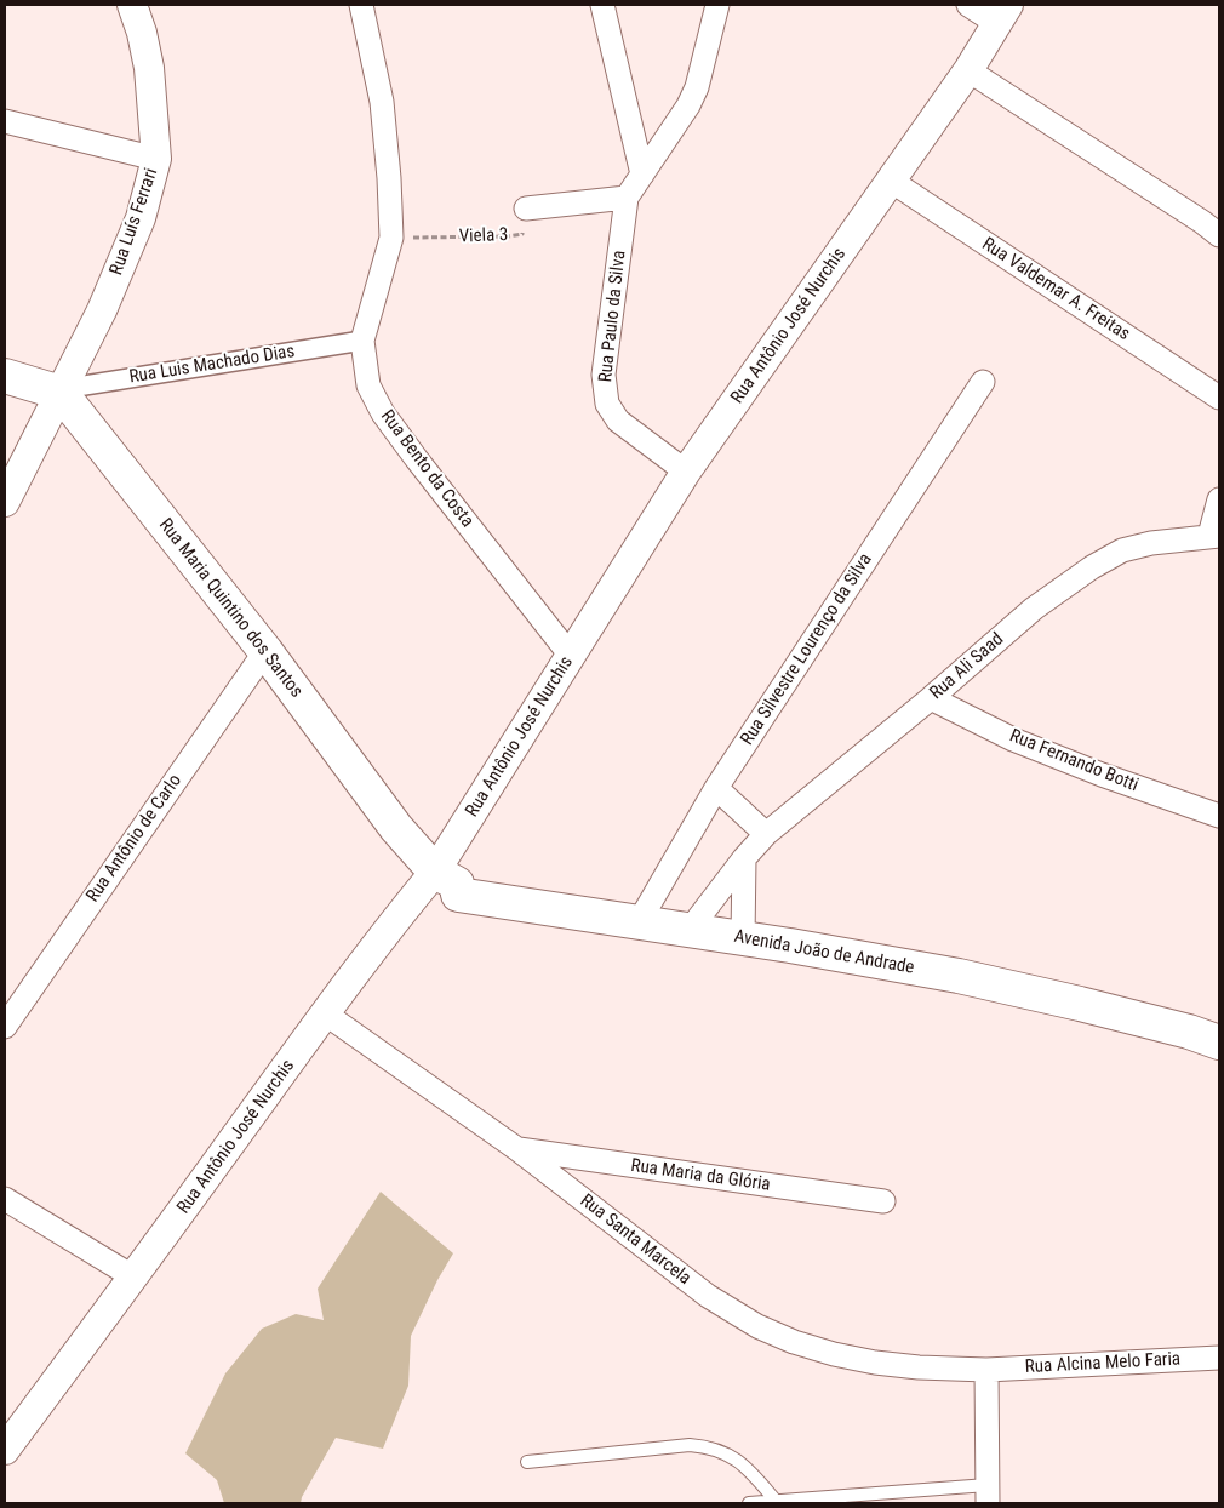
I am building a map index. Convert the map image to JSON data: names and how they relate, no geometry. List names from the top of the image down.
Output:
{
  "streets": {
    "main road": ["Rua Maria Quintino dos Santos", "Avenida João de Andrade"],
    "street": [
      "Rua Luís Ferrari",
      "Viela 3",
      "Rua Valdemar A. Freitas",
      "Rua Paulo da Silva",
      "Rua Antônio José Nurchis",
      "Rua Luis Machado Dias",
      "Rua Bento da Costa",
      "Rua Silvestre Lourenço da Silva",
      "Rua Ali Saad",
      "Rua Fernando Botti",
      "Rua Antônio de Carlo",
      "Rua Maria da Glória",
      "Rua Santa Marcela",
      "Rua Alcina Melo Faria"
    ]
  },
  "crossings": [
    ["Rua Luís Ferrari", "Rua Luis Machado Dias"],
    ["Rua Luís Ferrari", "Rua Maria Quintino dos Santos"],
    ["Viela 3", "Rua Paulo da Silva"],
    ["Viela 3", "Rua Bento da Costa"],
    ["Rua Valdemar A. Freitas", "Rua Antônio José Nurchis"],
    ["Rua Paulo da Silva", "Rua Antônio José Nurchis"],
    ["Rua Antônio José Nurchis", "Rua Bento da Costa"],
    ["Rua Antônio José Nurchis", "Rua Maria Quintino dos Santos"],
    ["Rua Antônio José Nurchis", "Avenida João de Andrade"],
    ["Rua Antônio José Nurchis", "Rua Santa Marcela"],
    ["Rua Luis Machado Dias", "Rua Bento da Costa"],
    ["Rua Luis Machado Dias", "Rua Maria Quintino dos Santos"],
    ["Rua Maria Quintino dos Santos", "Rua Antônio de Carlo"],
    ["Rua Maria Quintino dos Santos", "Avenida João de Andrade"],
    ["Rua Silvestre Lourenço da Silva", "Avenida João de Andrade"],
    ["Rua Ali Saad", "Rua Fernando Botti"],
    ["Rua Ali Saad", "Avenida João de Andrade"],
    ["Rua Maria da Glória", "Rua Santa Marcela"],
    ["Rua Santa Marcela", "Rua Alcina Melo Faria"]
  ]
}
